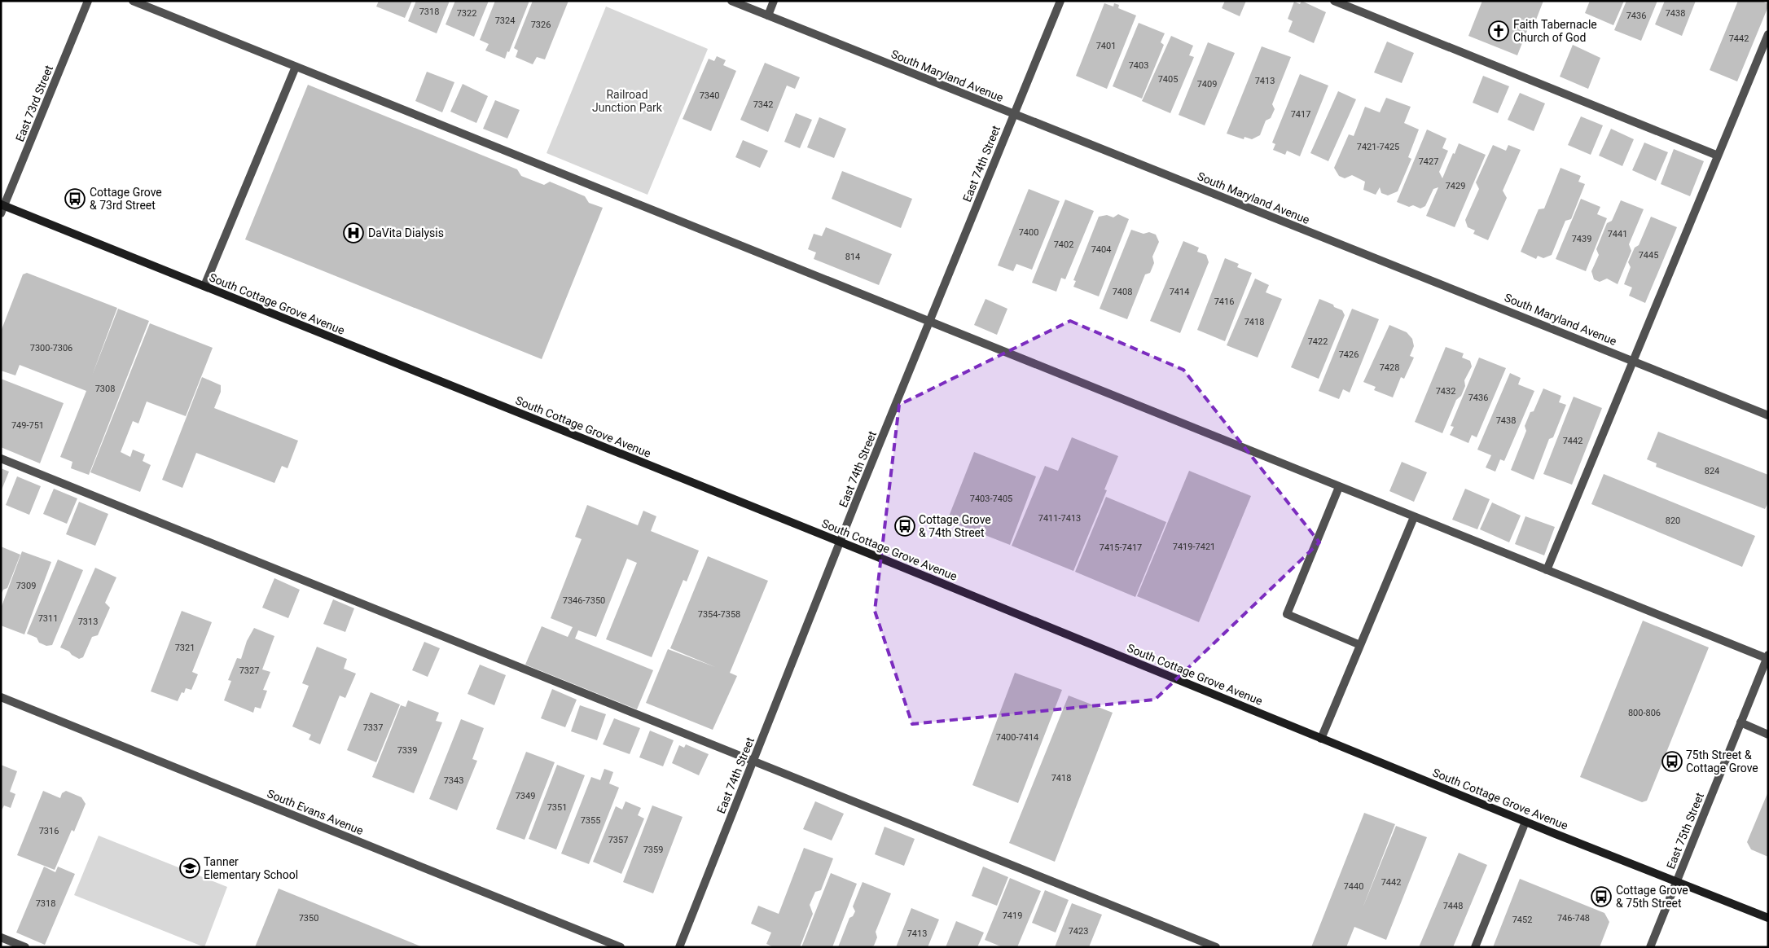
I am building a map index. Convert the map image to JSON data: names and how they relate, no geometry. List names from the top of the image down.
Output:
{
  "streets": {
    "main road": ["South Cottage Grove Avenue"],
    "street": [
      "South Maryland Avenue",
      "East 73rd Street",
      "East 74th Street",
      "South Evans Avenue",
      "East 75th Street"
    ]
  },
  "crossings": [
    ["South Maryland Avenue", "East 74th Street"],
    ["East 73rd Street", "South Cottage Grove Avenue"],
    ["East 74th Street", "South Cottage Grove Avenue"],
    ["South Cottage Grove Avenue", "East 75th Street"]
  ],
  "parks": ["Railroad Junction Park"],
  "places": {
    "church": ["Faith Tabernacle Church of God"],
    "bus stop": [
      "Cottage Grove & 73rd Street",
      "Cottage Grove & 74th Street",
      "75th Street & Cottage Grove",
      "Cottage Grove & 75th Street"
    ],
    "hospital": ["DaVita Dialysis"],
    "school or university": ["Tanner Elementary School"]
  },
  "house_numbers": [
    "7318",
    "7322",
    "7438",
    "7436",
    "7324",
    "7326",
    "7442",
    "7401",
    "7403",
    "7405",
    "7413",
    "7409",
    "7340",
    "7342",
    "7417",
    "7421-7425",
    "7427",
    "7429",
    "7400",
    "7441",
    "7439",
    "7402",
    "7404",
    "7445",
    "814",
    "7408",
    "7414",
    "7416",
    "7418",
    "7422",
    "7300-7306",
    "7426",
    "7428",
    "7308",
    "7432",
    "7436",
    "7438",
    "749-751",
    "7442",
    "824",
    "7403-7405",
    "7411-7413",
    "820",
    "7419-7421",
    "7415-7417",
    "7309",
    "7346-7350",
    "7354-7358",
    "7311",
    "7313",
    "7321",
    "7327",
    "800-806",
    "7337",
    "7400-7414",
    "7339",
    "7418",
    "7343",
    "7349",
    "7351",
    "7355",
    "7316",
    "7357",
    "7359",
    "7442",
    "7440",
    "7318",
    "7448",
    "7419",
    "7350",
    "746-748",
    "7452",
    "7423",
    "7413"
  ]
}
